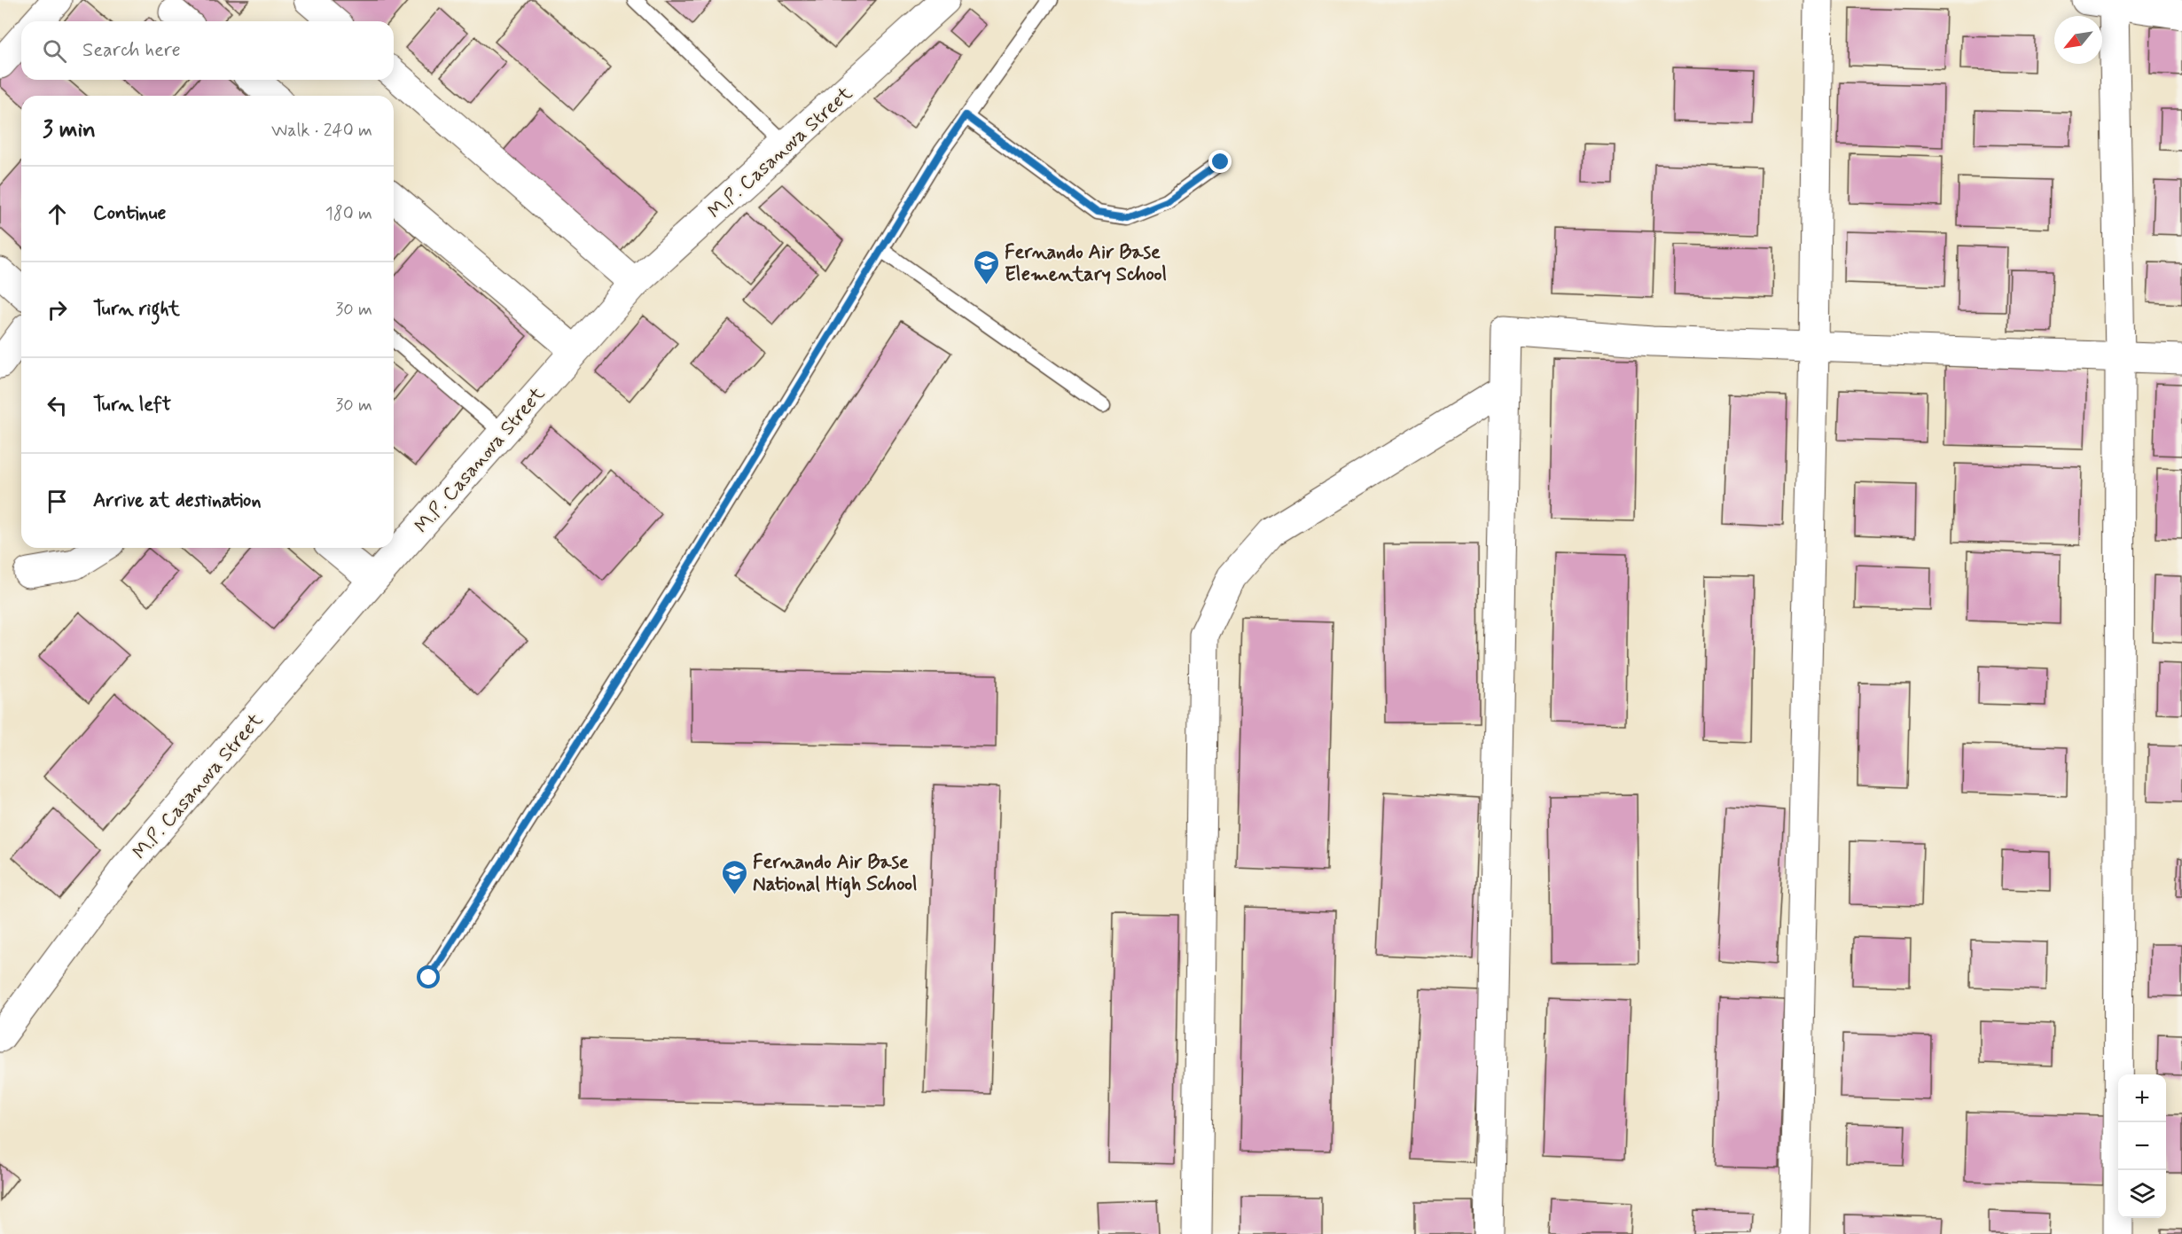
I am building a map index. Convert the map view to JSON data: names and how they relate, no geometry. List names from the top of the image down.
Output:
{
  "streets": {
    "street": ["M.P. Casanova Street"]
  },
  "places": {
    "school or university": ["Fernando Air Base Elementary School", "Fernando Air Base National High School"]
  },
  "north": "bottom left",
  "page": {
    "search": "Search here",
    "heading": ["3 min", "Walk · 240 m"],
    "list": [
      ["Continue", "180 m"],
      ["Turn right", "30 m"],
      ["Turn left", "30 m"],
      "Arrive at destination"
    ],
    "map_buttons": ["+", "−"]
  }
}
